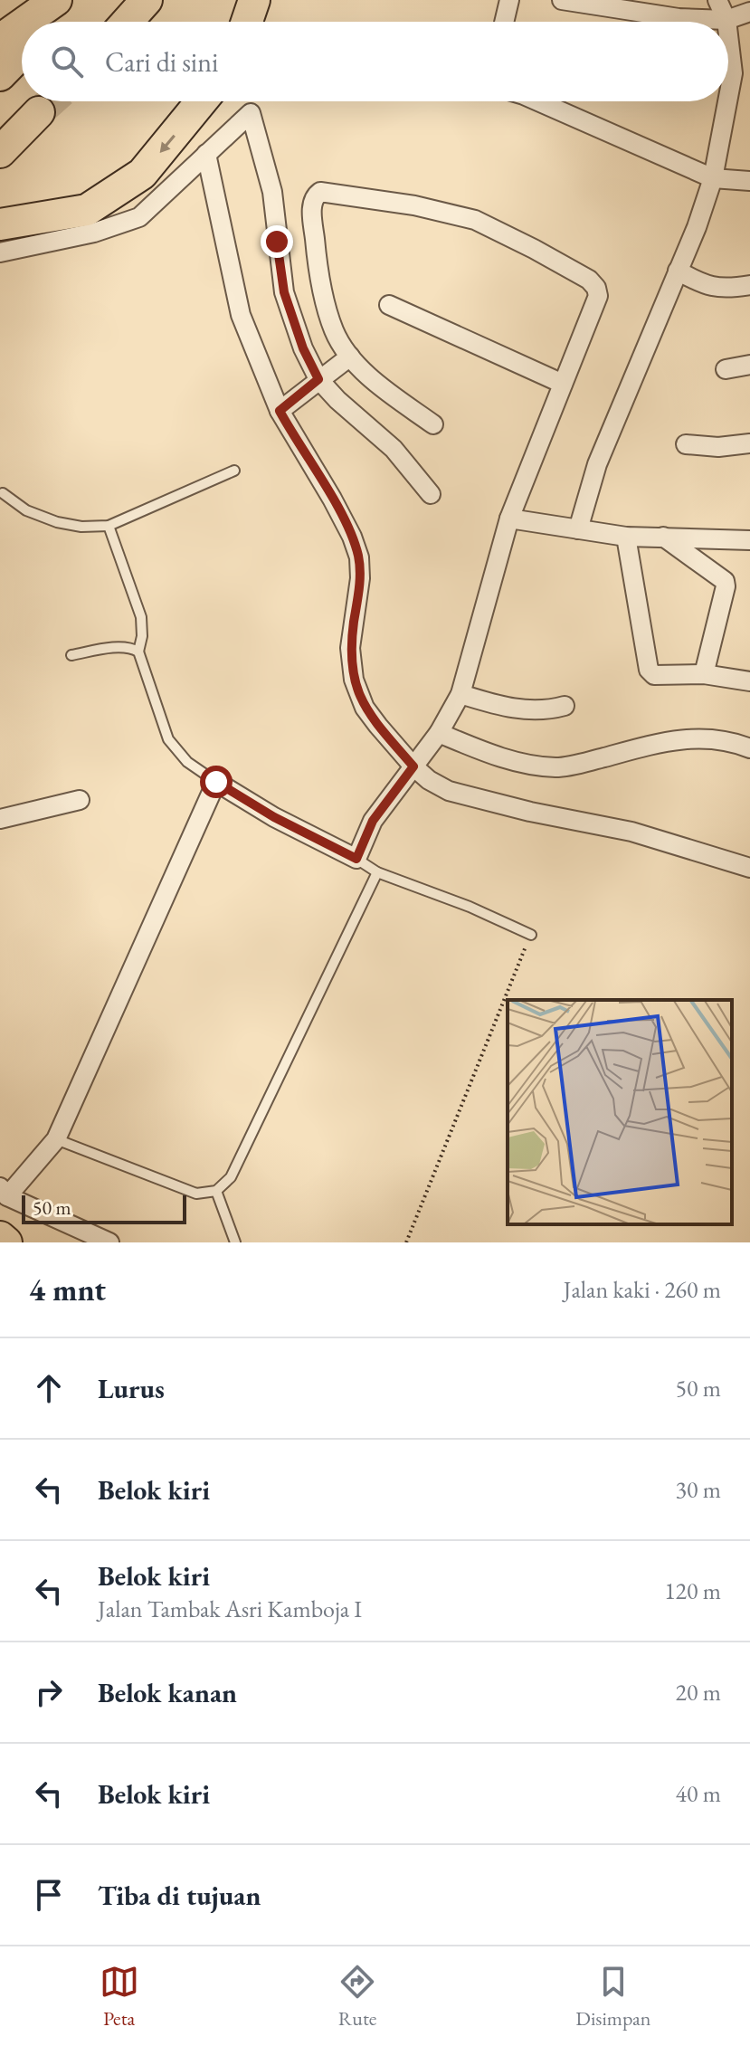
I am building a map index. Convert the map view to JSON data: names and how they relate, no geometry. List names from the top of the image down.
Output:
{
  "scale_bar": "50 m",
  "page": {
    "search": "Cari di sini",
    "scale": "50 m",
    "heading": ["4 mnt", "Jalan kaki · 260 m"],
    "list": [
      ["Lurus", "50 m"],
      ["Belok kiri", "30 m"],
      ["Belok kiri", "Jalan Tambak Asri Kamboja I", "120 m"],
      ["Belok kanan", "20 m"],
      ["Belok kiri", "40 m"],
      "Tiba di tujuan"
    ],
    "nav": ["Peta", "Rute", "Disimpan"]
  }
}
